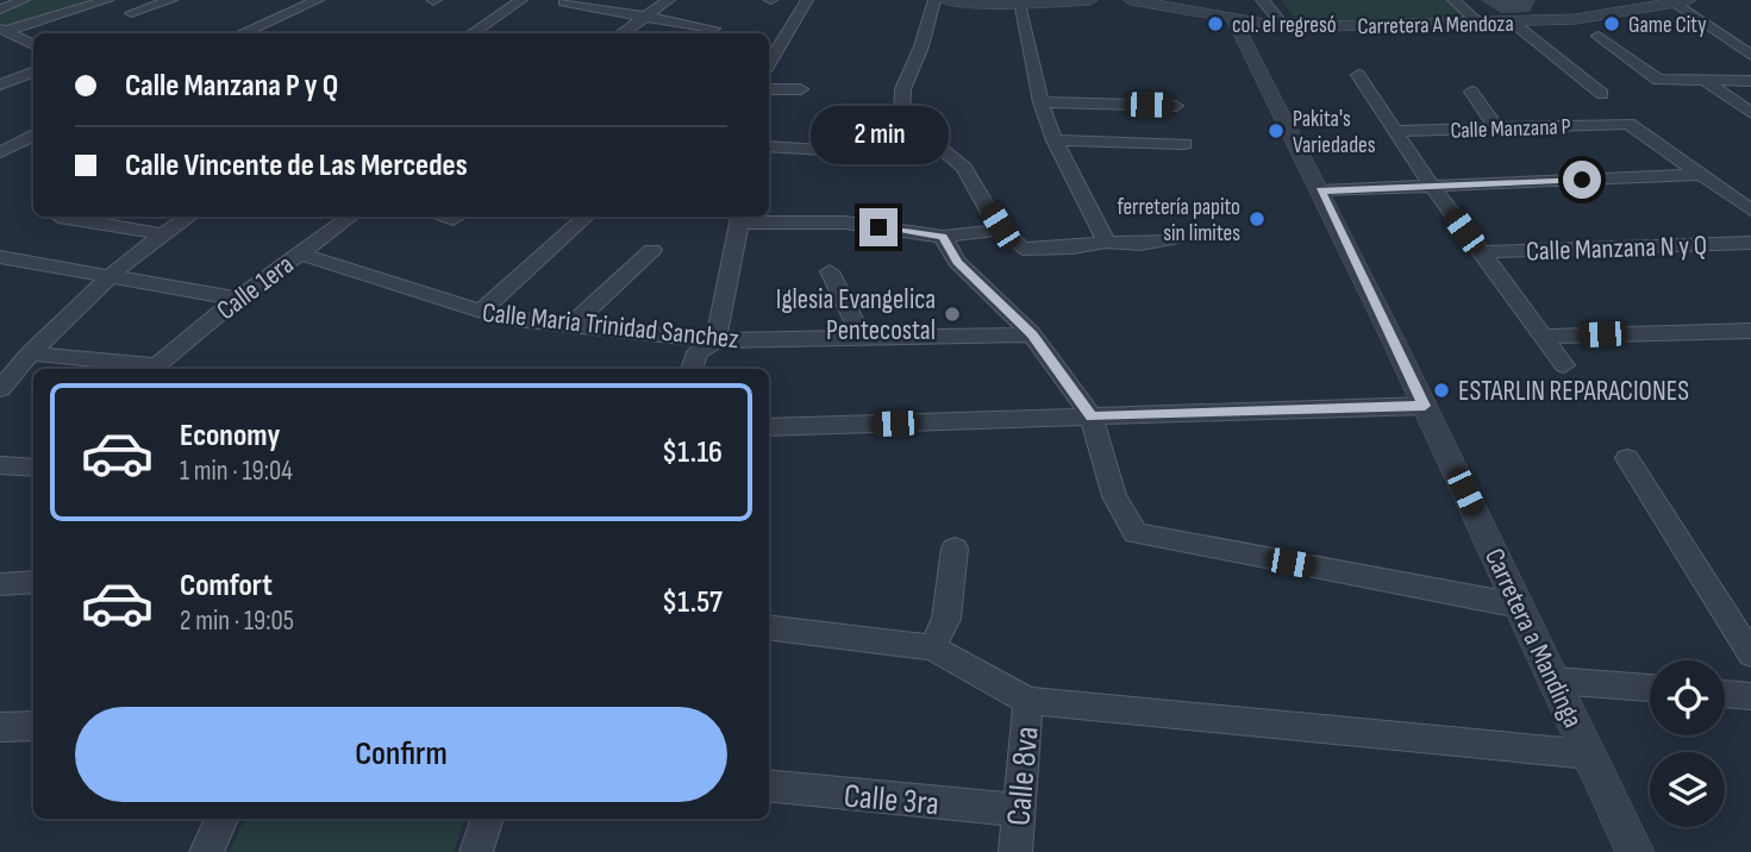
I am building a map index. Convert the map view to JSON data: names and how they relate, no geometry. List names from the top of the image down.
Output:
{
  "streets": {
    "street": [
      "Carretera A Mendoza",
      "Calle Manzana P",
      "Calle Manzana N y Q",
      "Calle 1era",
      "Calle Maria Trinidad Sanchez",
      "Carretera a Mandinga",
      "Calle 8va",
      "Calle 3ra"
    ]
  },
  "crossings": [
    ["Carretera A Mendoza", "Carretera a Mandinga"],
    ["Calle 1era", "Calle Maria Trinidad Sanchez"],
    ["Calle 8va", "Calle 3ra"]
  ],
  "places": [
    "col. el regresó",
    "Game City",
    "Pakita's Variedades",
    "ferretería papito sin limites",
    "Iglesia Evangelica Pentecostal",
    "ESTARLIN REPARACIONES"
  ],
  "page": {
    "banner": ["Calle Manzana P y Q", "Calle Vincente de Las Mercedes"],
    "bubble": "2 min",
    "list": [
      {
        "name": "Economy",
        "note": "1 min · 19:04",
        "value": "$1.16"
      },
      {
        "name": "Comfort",
        "note": "2 min · 19:05",
        "value": "$1.57"
      }
    ],
    "buttons": "Confirm"
  }
}
